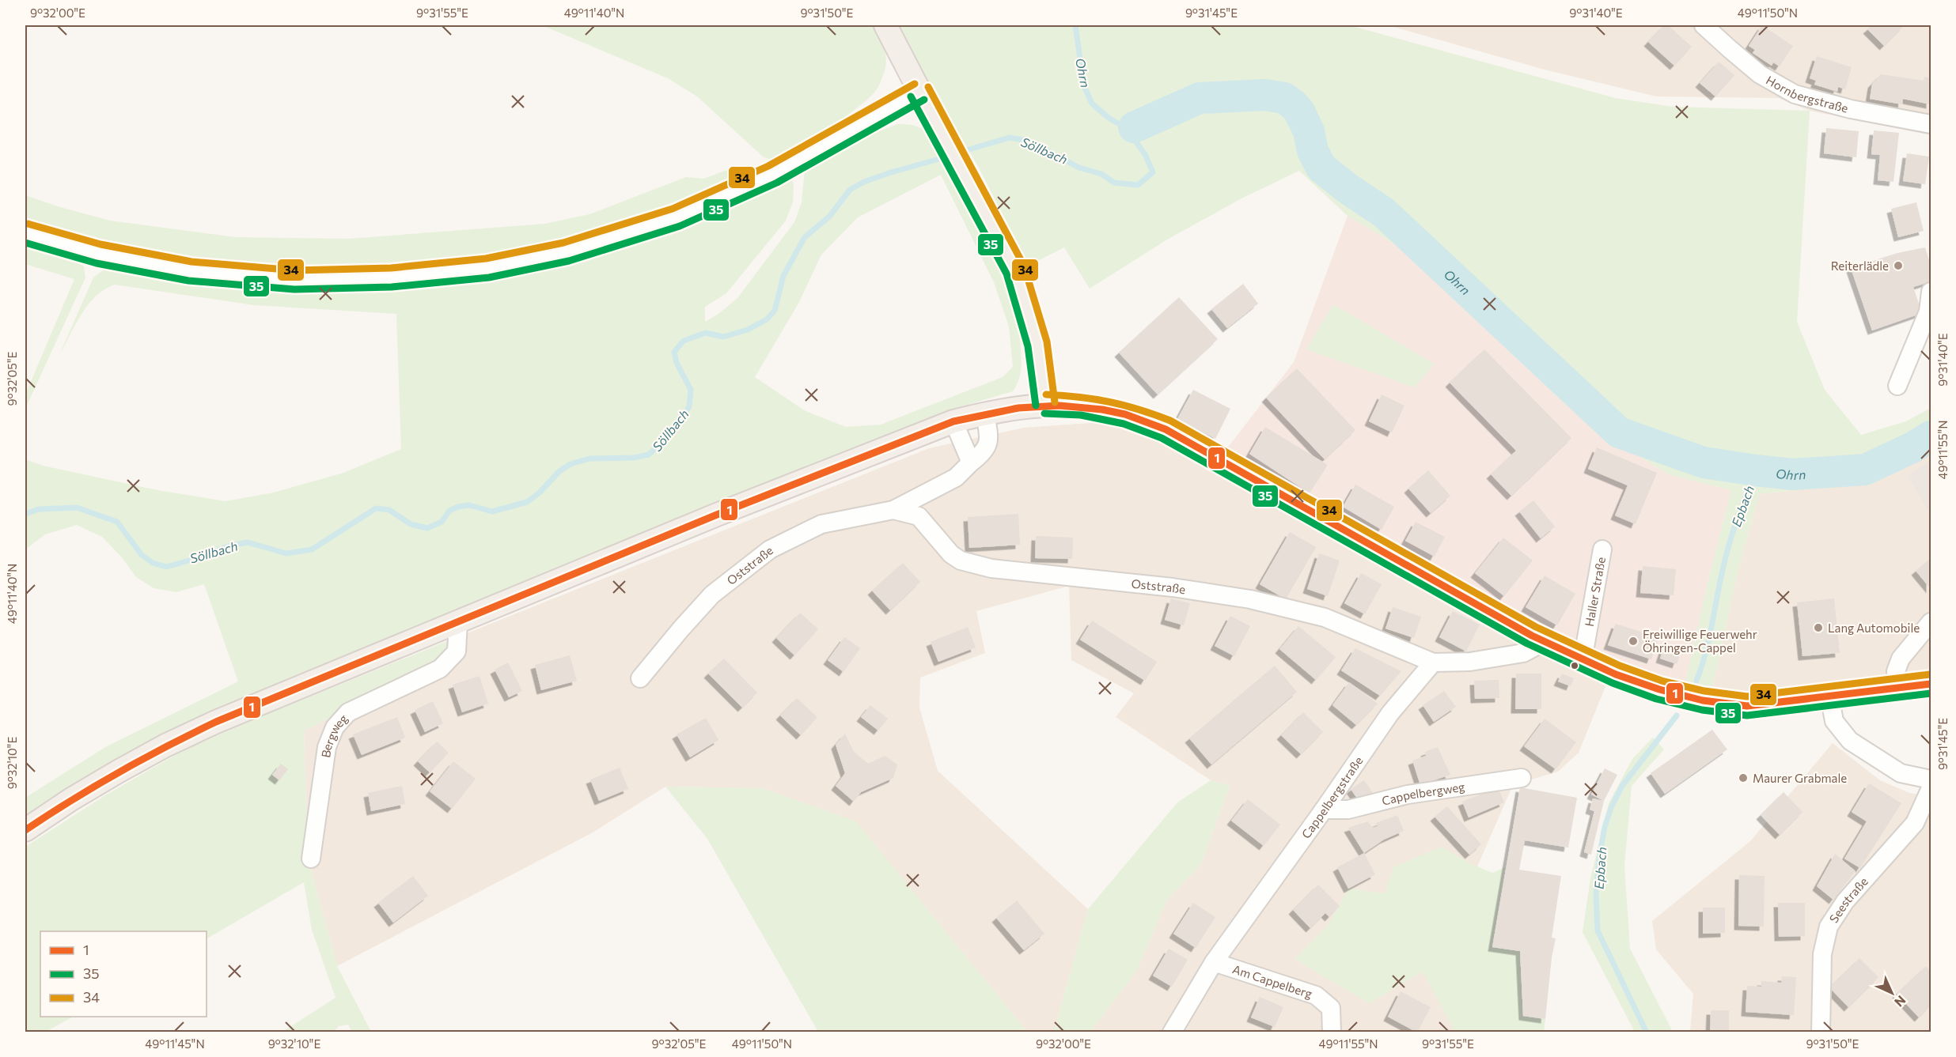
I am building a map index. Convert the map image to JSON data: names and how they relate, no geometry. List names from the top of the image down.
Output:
{
  "streets": {
    "street": [
      "Hornbergstraße",
      "Oststraße",
      "Haller Straße",
      "Bergweg",
      "Cappelbergweg",
      "Cappelbergstraße",
      "Seestraße",
      "Am Cappelberg"
    ]
  },
  "crossings": [
    ["Oststraße", "Cappelbergstraße"],
    ["Cappelbergweg", "Cappelbergstraße"],
    ["Cappelbergstraße", "Am Cappelberg"]
  ],
  "water": ["Ohrn", "Söllbach", "Epbach"],
  "places": [
    "Reiterlädle",
    "Lang Automobile",
    "Freiwillige Feuerwehr Öhringen-Cappel",
    "Maurer Grabmale"
  ],
  "lines": ["transit line 34", "transit line 35", "transit line 1"],
  "legend": ["1", "35", "34"],
  "north": "bottom right",
  "coordinates": [
    "9°32'00\"E",
    "9°31'55\"E",
    "49°11'40\"N",
    "9°31'50\"E",
    "9°31'45\"E",
    "9°31'40\"E",
    "49°11'50\"N",
    "9°32'05\"E",
    "49°11'55\"N",
    "9°32'10\"E",
    "49°11'45\"N"
  ]
}
